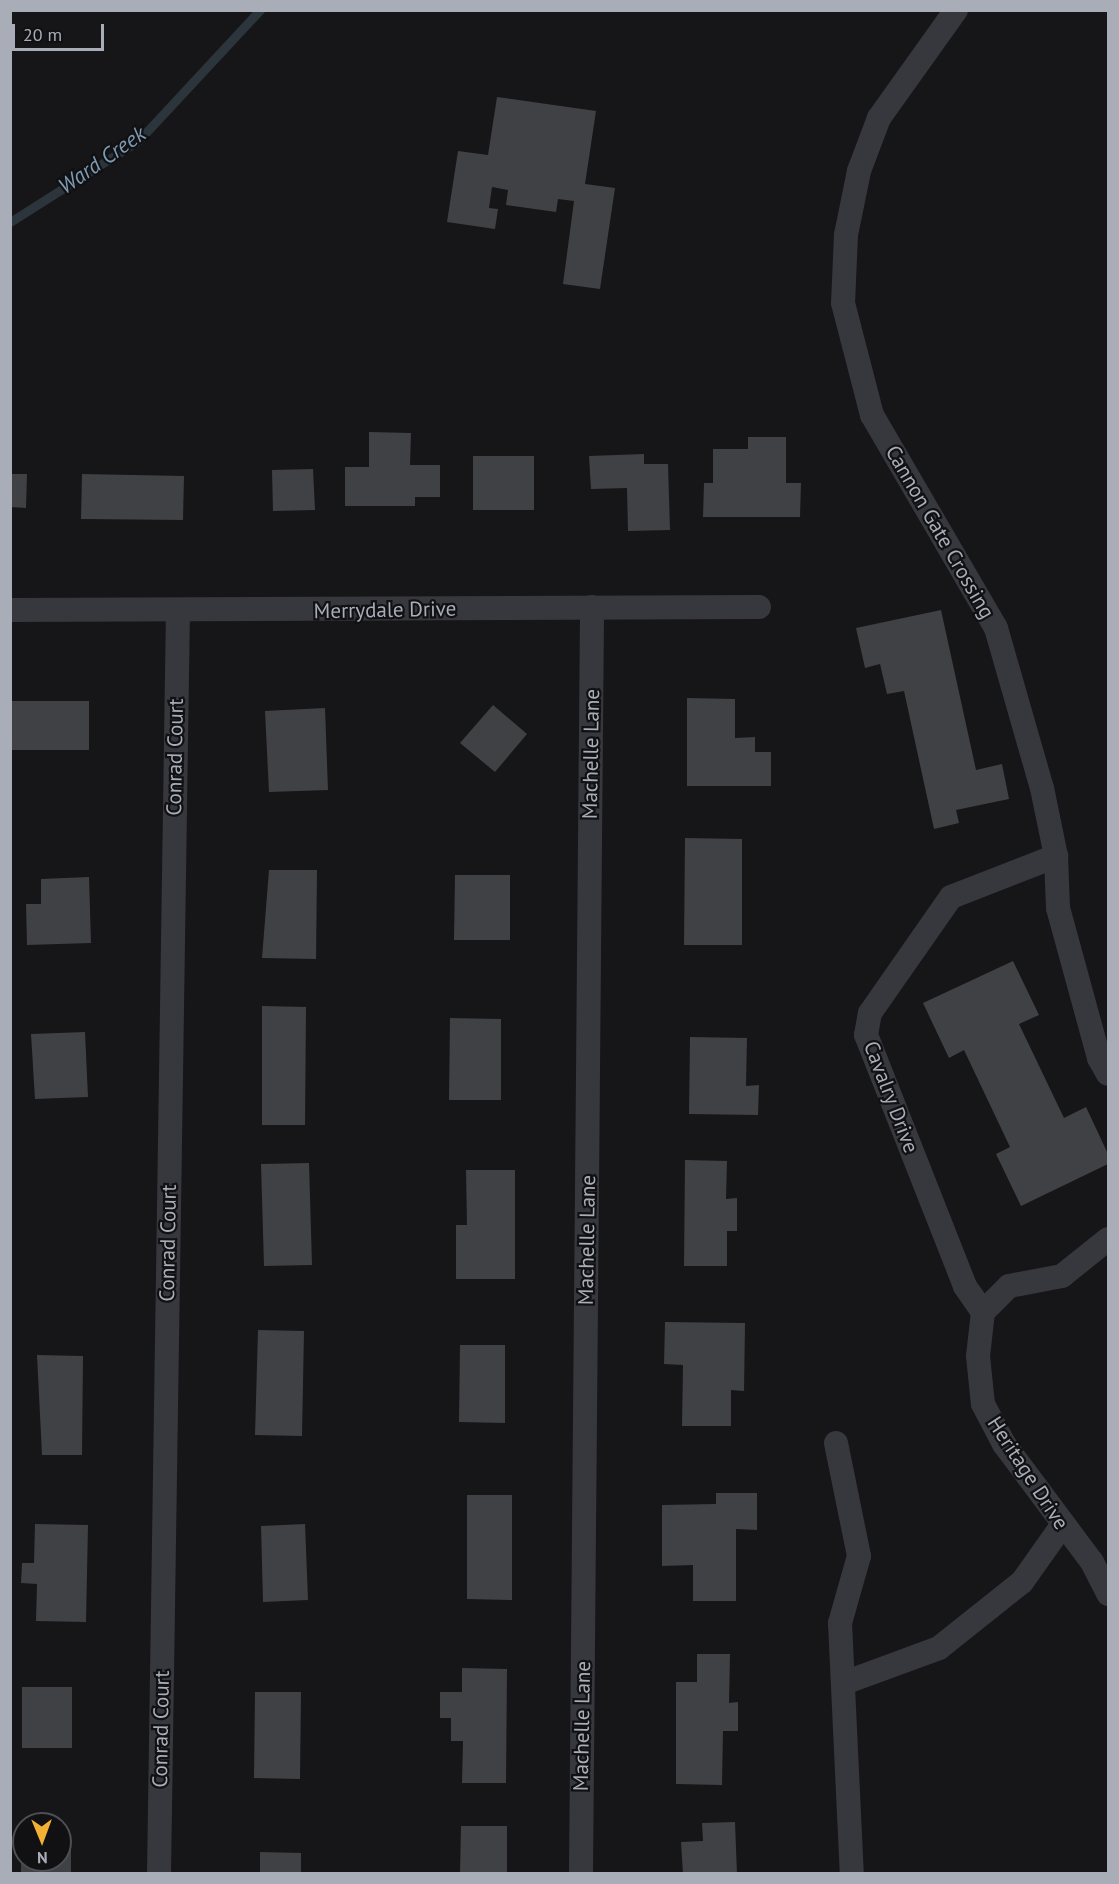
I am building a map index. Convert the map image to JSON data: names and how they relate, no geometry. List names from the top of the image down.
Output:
{
  "streets": {
    "street": [
      "Cannon Gate Crossing",
      "Merrydale Drive",
      "Machelle Lane",
      "Conrad Court",
      "Cavalry Drive",
      "Heritage Drive"
    ]
  },
  "crossings": [
    ["Cannon Gate Crossing", "Cavalry Drive"],
    ["Merrydale Drive", "Machelle Lane"],
    ["Merrydale Drive", "Conrad Court"],
    ["Cavalry Drive", "Heritage Drive"]
  ],
  "water": ["Ward Creek"],
  "scale_bar": "20 m",
  "north": "bottom"
}
